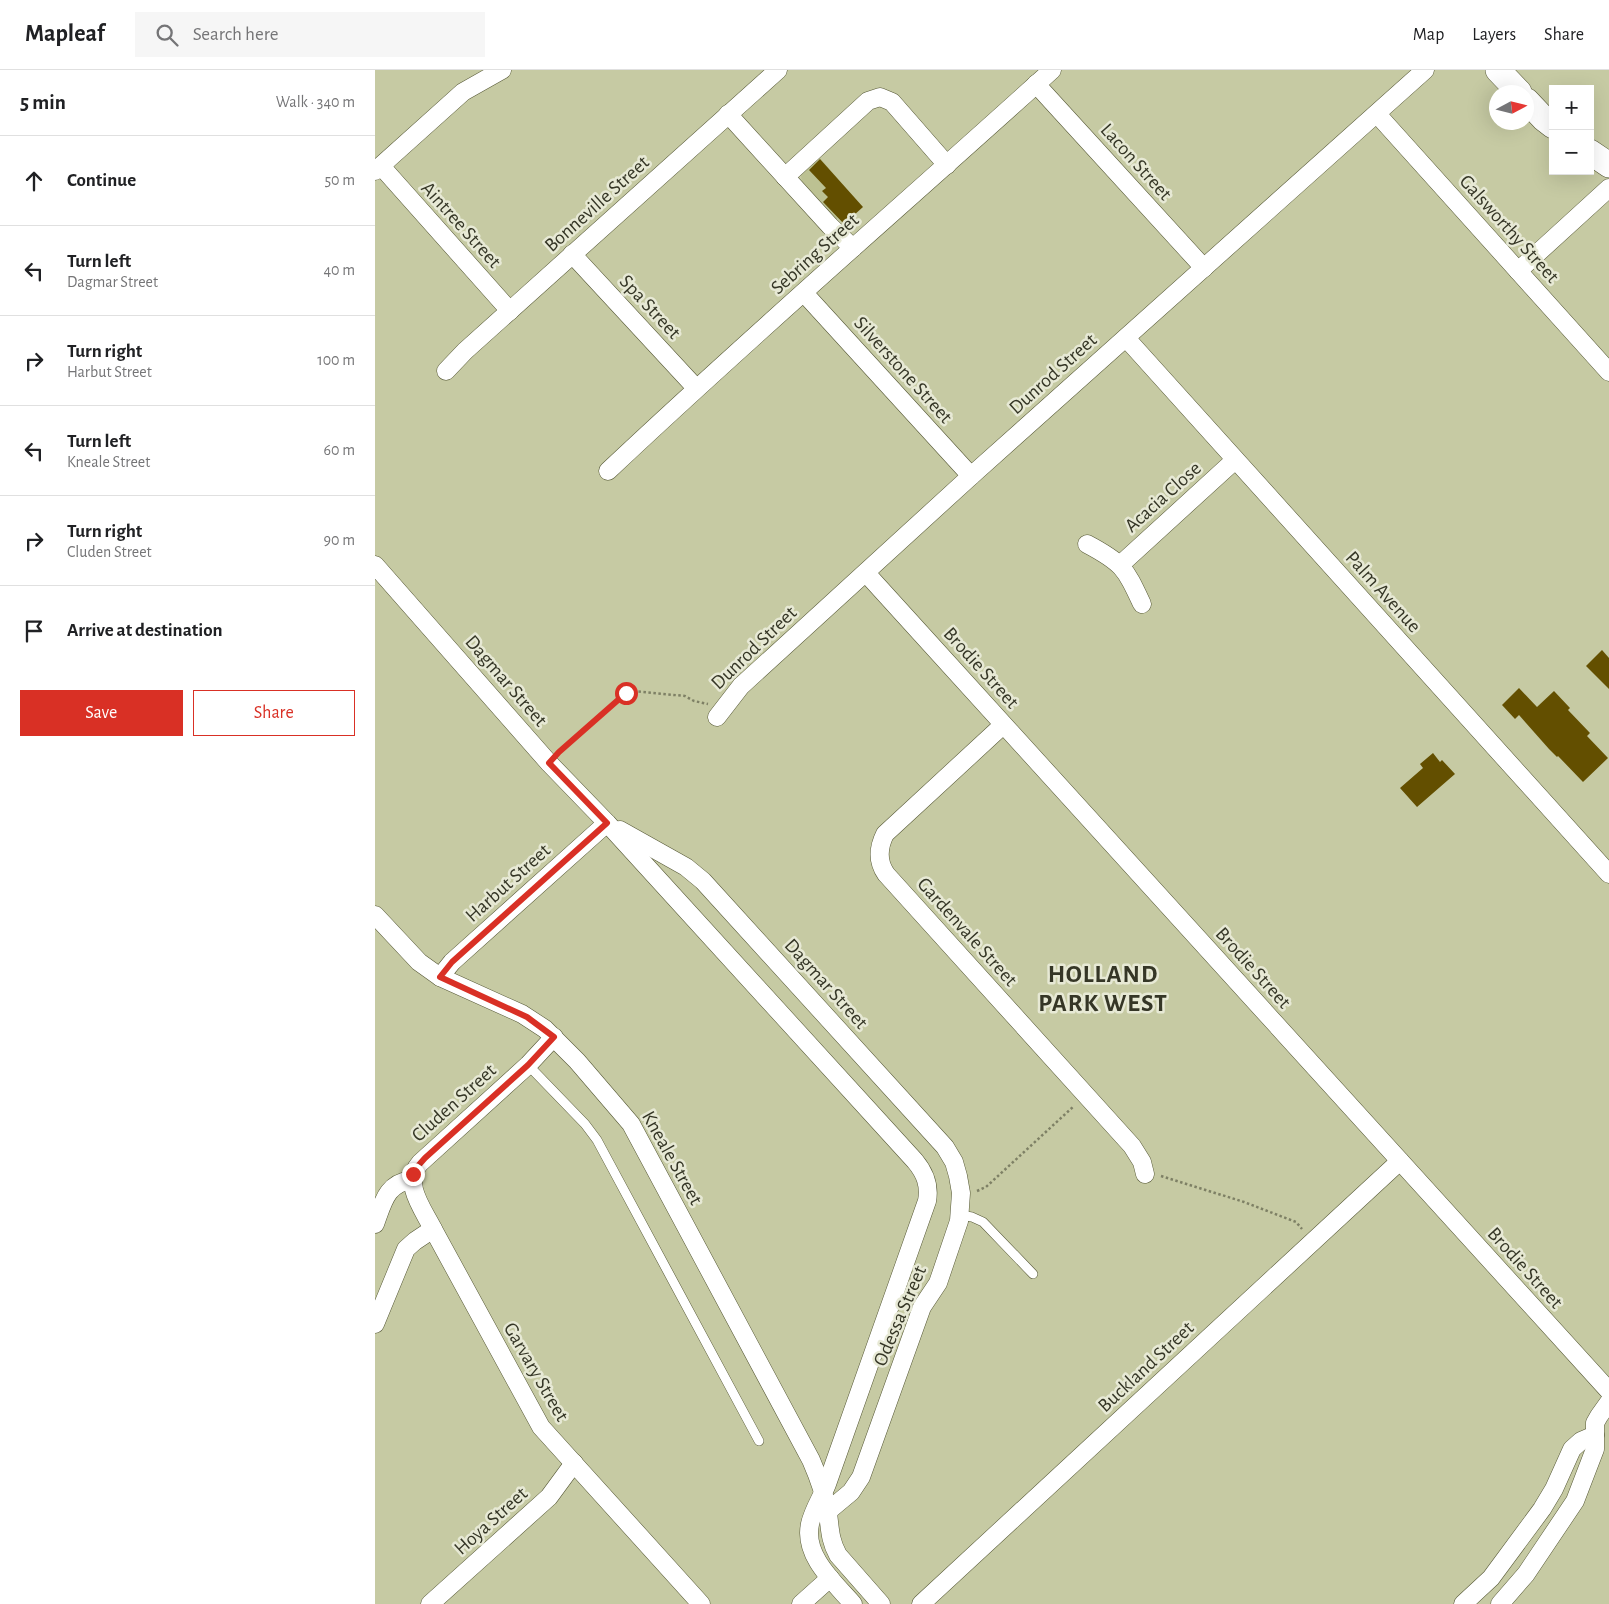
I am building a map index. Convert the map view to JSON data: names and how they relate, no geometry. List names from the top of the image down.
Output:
{
  "streets": {
    "street": [
      "Lacon Street",
      "Bonneville Street",
      "Aintree Street",
      "Galsworthy Street",
      "Sebring Street",
      "Spa Street",
      "Silverstone Street",
      "Dunrod Street",
      "Acacia Close",
      "Palm Avenue",
      "Brodie Street",
      "Dagmar Street",
      "Harbut Street",
      "Gardenvale Street",
      "Cluden Street",
      "Kneale Street",
      "Odessa Street",
      "Buckland Street",
      "Garvary Street",
      "Hoya Street"
    ]
  },
  "crossings": [
    ["Lacon Street", "Sebring Street"],
    ["Lacon Street", "Dunrod Street"],
    ["Bonneville Street", "Aintree Street"],
    ["Bonneville Street", "Spa Street"],
    ["Galsworthy Street", "Dunrod Street"],
    ["Sebring Street", "Spa Street"],
    ["Sebring Street", "Silverstone Street"],
    ["Silverstone Street", "Dunrod Street"],
    ["Dunrod Street", "Palm Avenue"],
    ["Dunrod Street", "Brodie Street"],
    ["Acacia Close", "Palm Avenue"],
    ["Brodie Street", "Gardenvale Street"],
    ["Brodie Street", "Buckland Street"],
    ["Dagmar Street", "Harbut Street"],
    ["Dagmar Street", "Odessa Street"],
    ["Harbut Street", "Kneale Street"],
    ["Cluden Street", "Kneale Street"],
    ["Cluden Street", "Garvary Street"],
    ["Kneale Street", "Odessa Street"],
    ["Garvary Street", "Hoya Street"]
  ],
  "districts": ["HOLLAND PARK WEST"],
  "north": "right",
  "page": {
    "header": "Mapleaf",
    "search": "Search here",
    "nav": ["Map", "Layers", "Share"],
    "heading": ["5 min", "Walk · 340 m"],
    "map_buttons": ["+", "−"],
    "list": [
      ["Continue", "50 m"],
      ["Turn left", "Dagmar Street", "40 m"],
      ["Turn right", "Harbut Street", "100 m"],
      ["Turn left", "Kneale Street", "60 m"],
      ["Turn right", "Cluden Street", "90 m"],
      "Arrive at destination"
    ],
    "buttons": ["Save", "Share"]
  }
}
